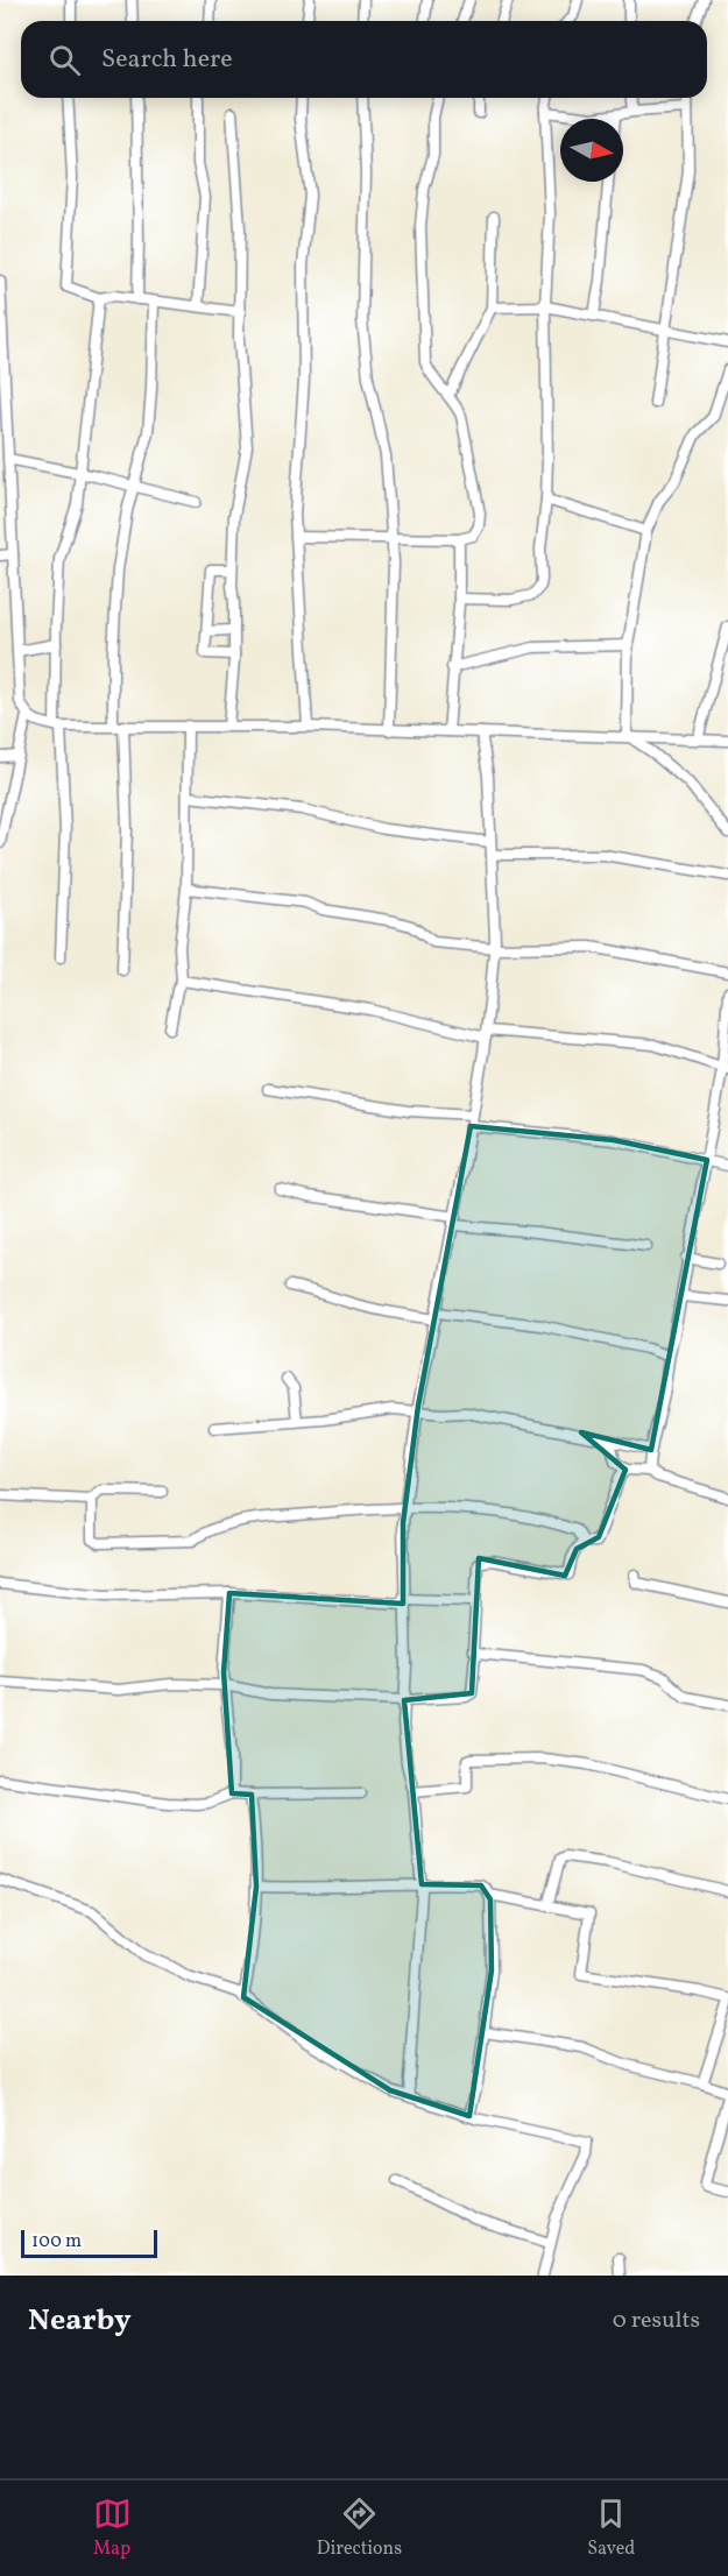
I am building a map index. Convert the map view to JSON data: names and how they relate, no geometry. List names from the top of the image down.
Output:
{
  "scale_bar": "100 m",
  "north": "right",
  "page": {
    "search": "Search here",
    "scale": "100 m",
    "heading": ["Nearby", "0 results"],
    "nav": ["Map", "Directions", "Saved"]
  }
}
